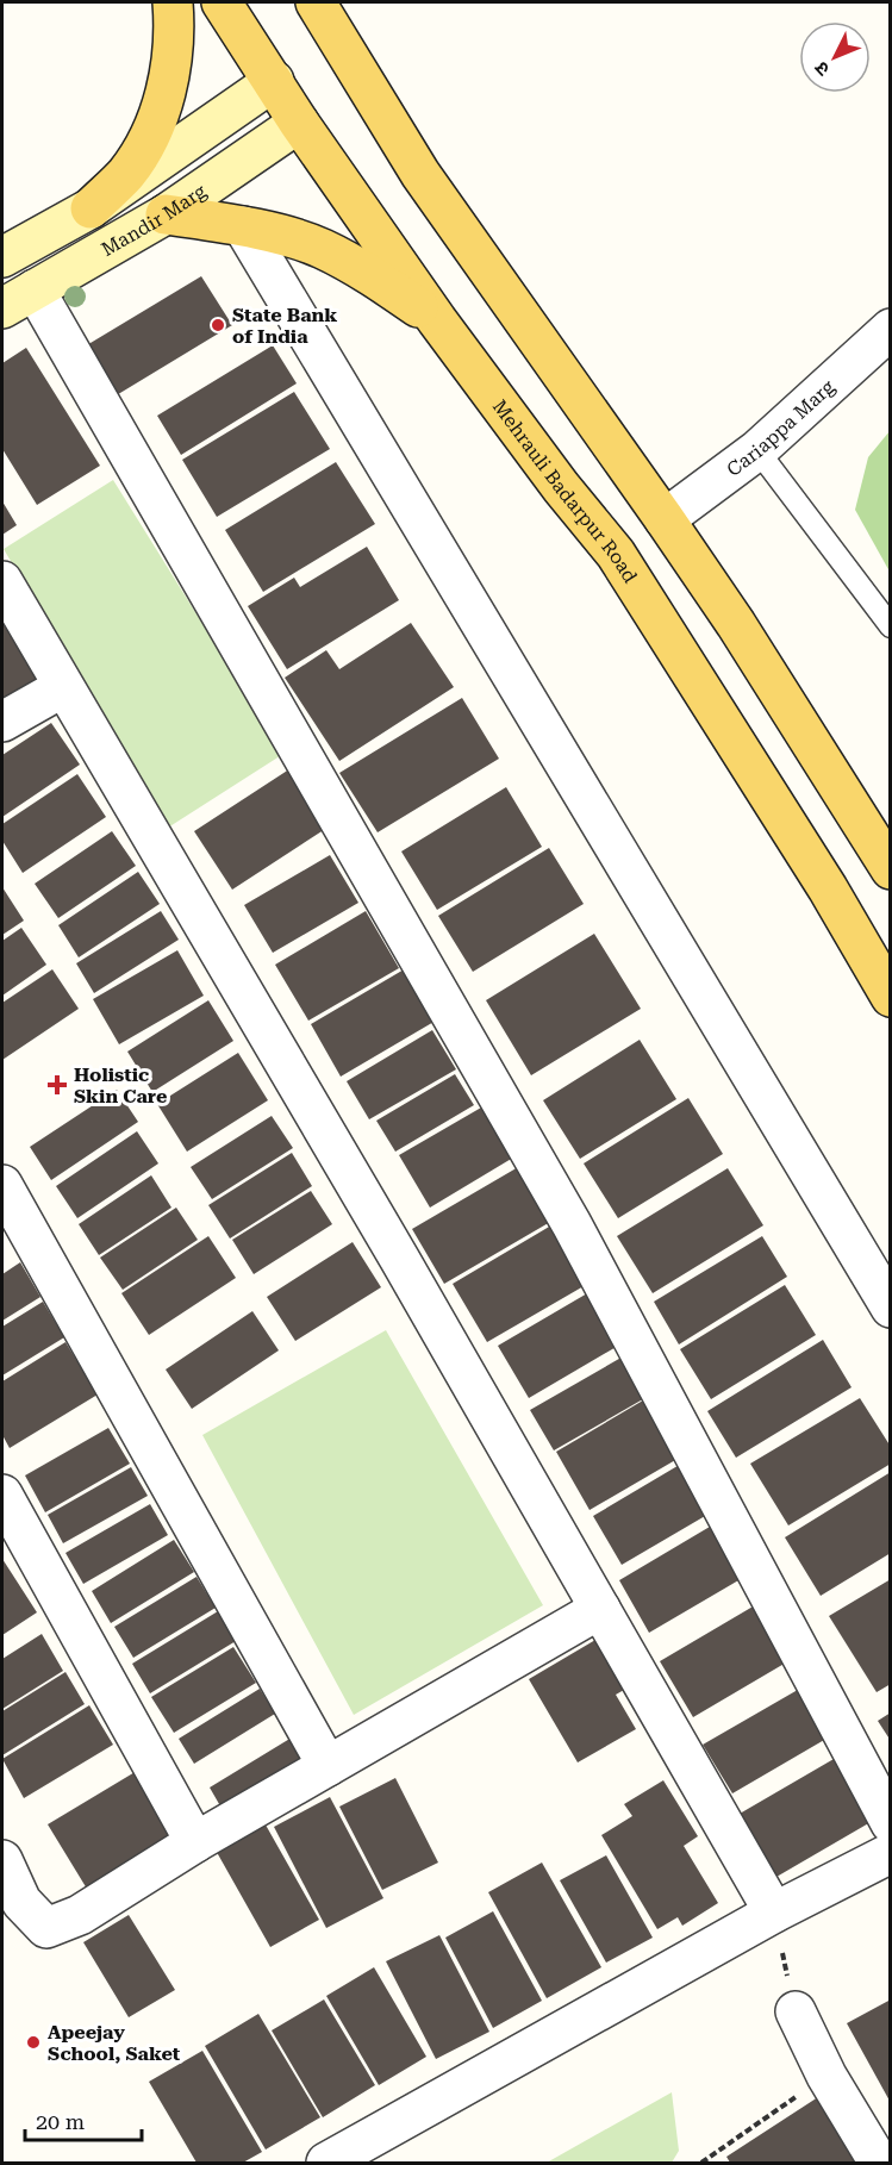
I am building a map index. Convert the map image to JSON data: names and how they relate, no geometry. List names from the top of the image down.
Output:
{
  "streets": {
    "main road": ["Mandir Marg", "Mehrauli Badarpur Road"],
    "street": ["Cariappa Marg"]
  },
  "crossings": [
    ["Mandir Marg", "Mehrauli Badarpur Road"]
  ],
  "places": {
    "other": ["State Bank of India", "Apeejay School, Saket"],
    "health": ["Holistic Skin Care"]
  },
  "scale_bar": "20 m",
  "north": "bottom left"
}
